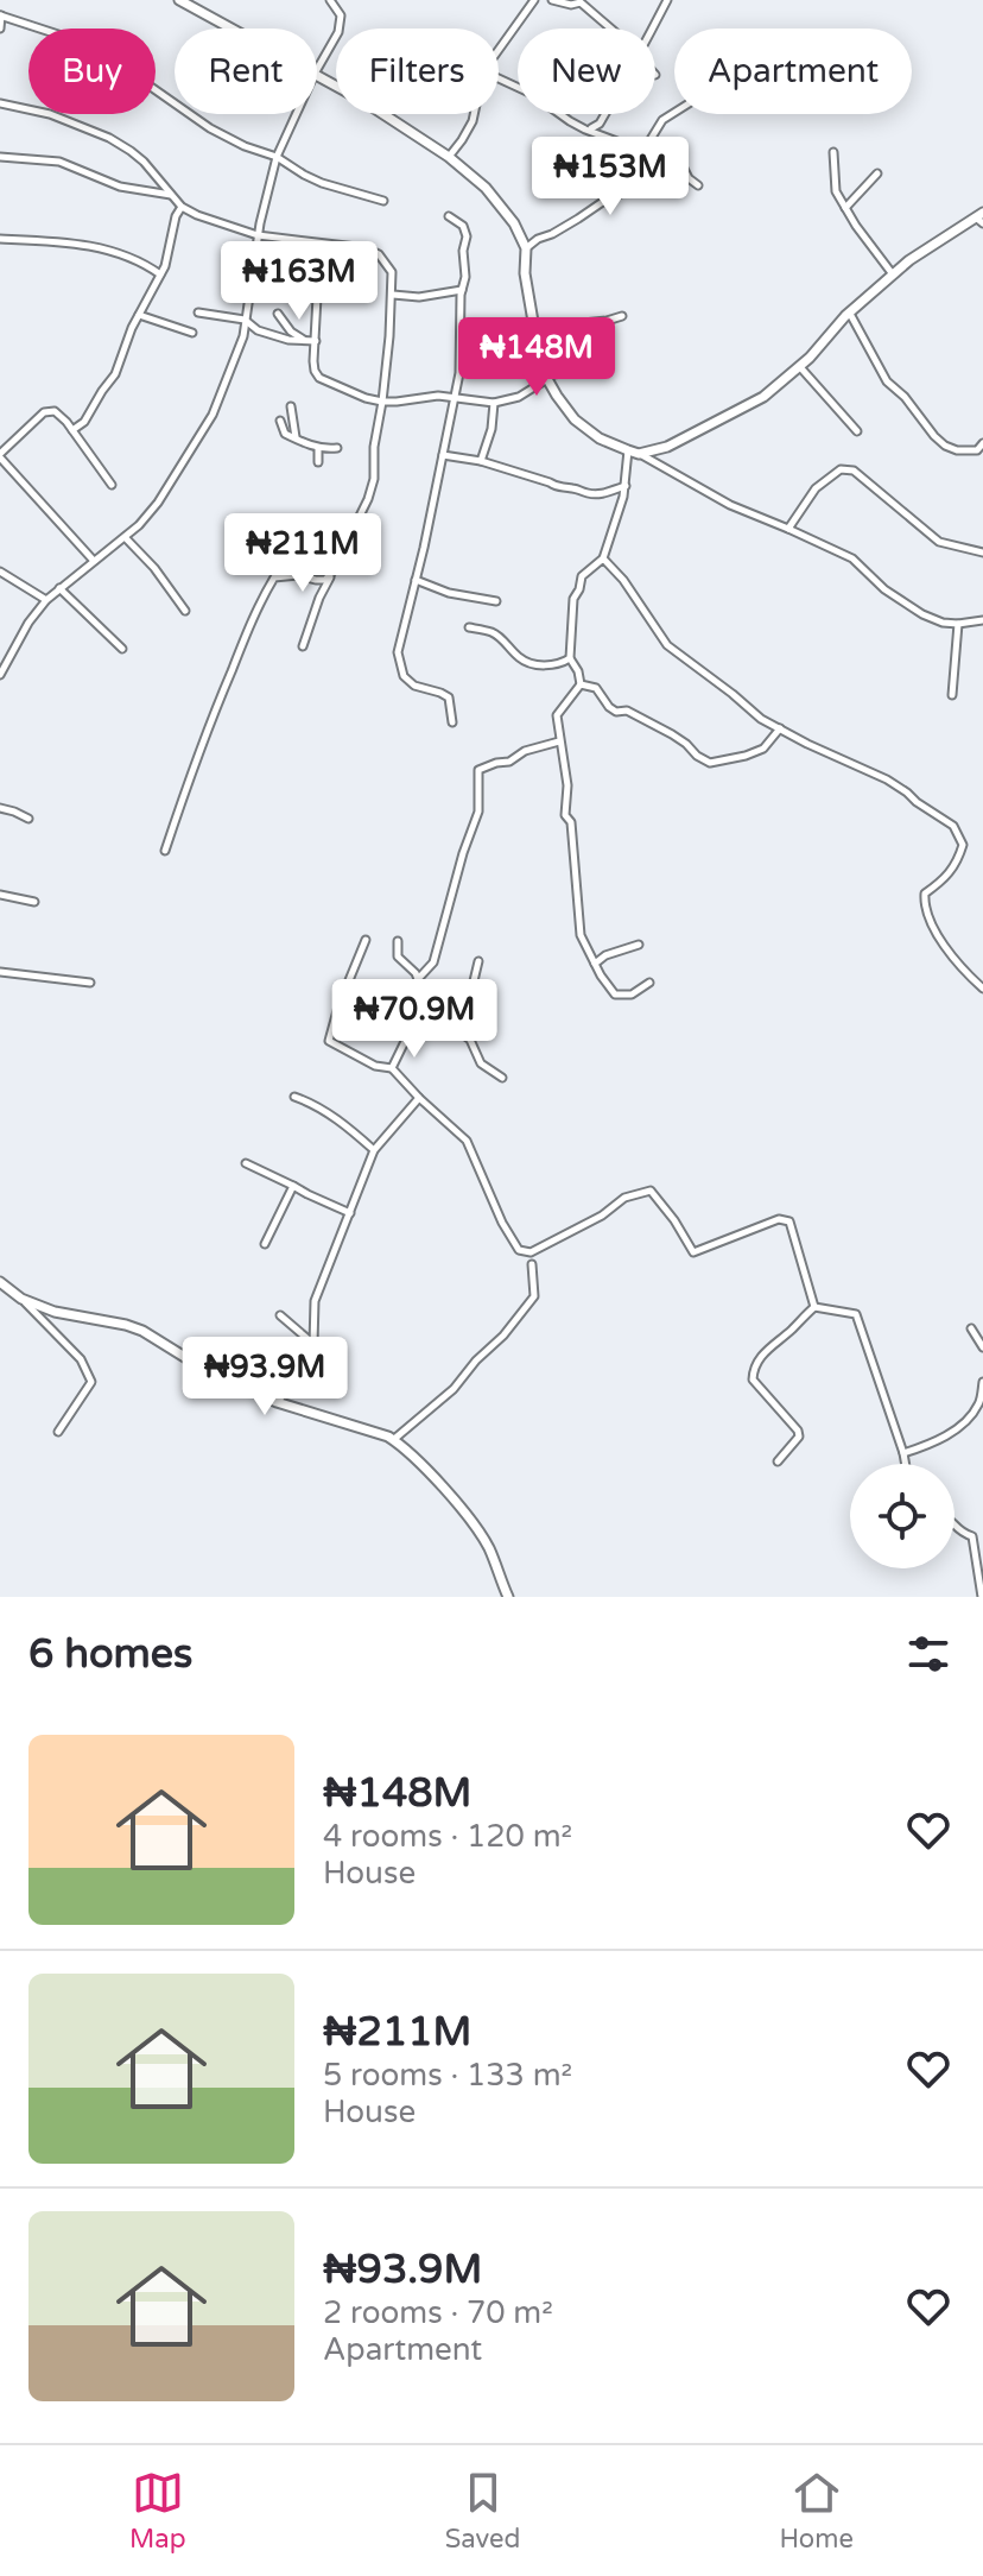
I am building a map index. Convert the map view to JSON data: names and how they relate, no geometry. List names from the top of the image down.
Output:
{
  "page": {
    "chip": [
      "Buy",
      "Rent",
      "Filters",
      "New",
      "Apartment"
    ],
    "price": [
      "₦153M",
      "₦163M",
      "₦148M",
      "₦211M",
      "₦70.9M",
      "₦93.9M"
    ],
    "heading": "6 homes",
    "list": [
      {
        "name": "₦148M",
        "note": "4 rooms · 120 m² · House"
      },
      {
        "name": "₦211M",
        "note": "5 rooms · 133 m² · House"
      },
      {
        "name": "₦93.9M",
        "note": "2 rooms · 70 m² · Apartment"
      }
    ],
    "tabs": ["Map", "Saved", "Home"]
  }
}
